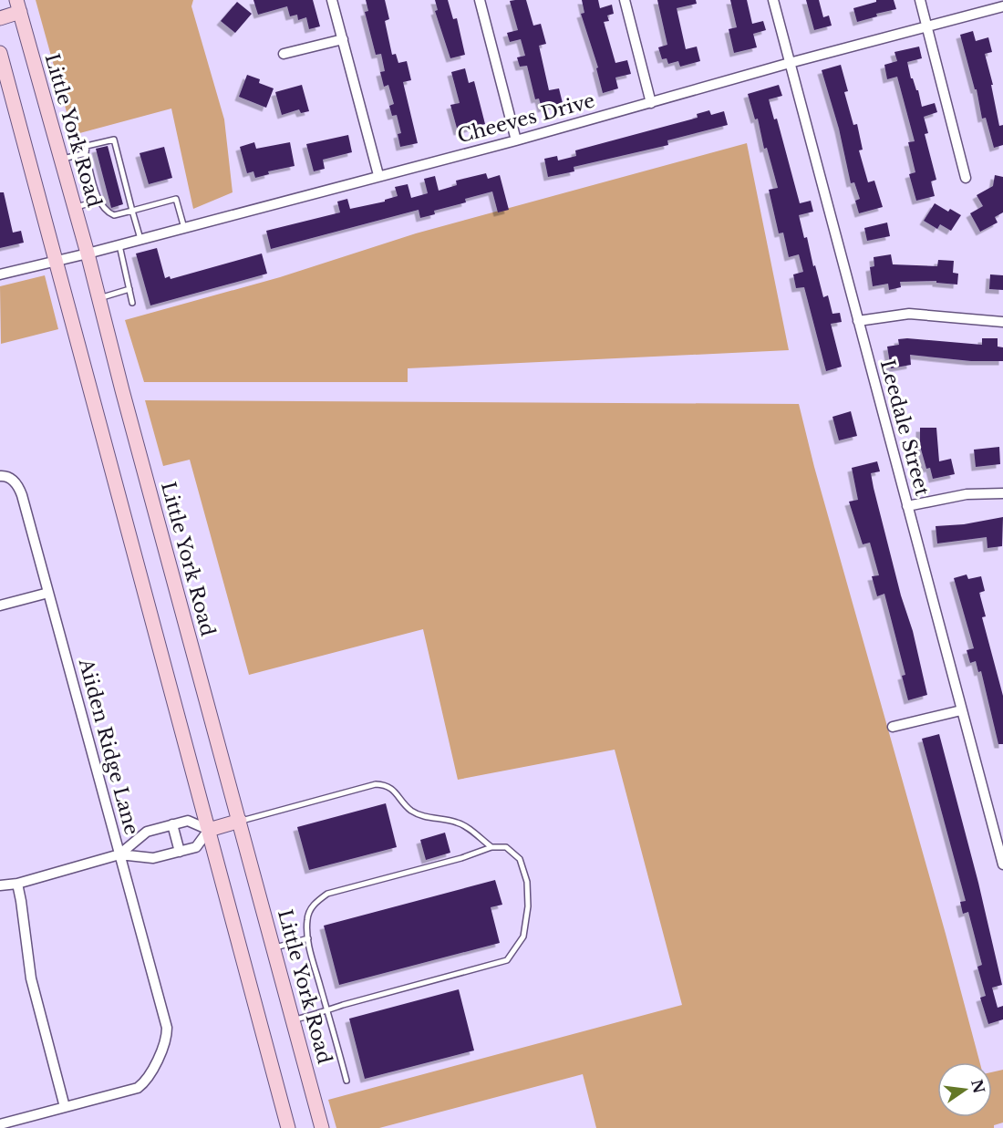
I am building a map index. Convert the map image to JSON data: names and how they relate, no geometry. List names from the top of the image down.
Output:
{
  "streets": {
    "main road": ["Little York Road"],
    "street": ["Cheeves Drive", "Leedale Street", "Aiiden Ridge Lane"]
  },
  "crossings": [
    ["Cheeves Drive", "Little York Road"],
    ["Cheeves Drive", "Leedale Street"]
  ],
  "north": "right"
}
